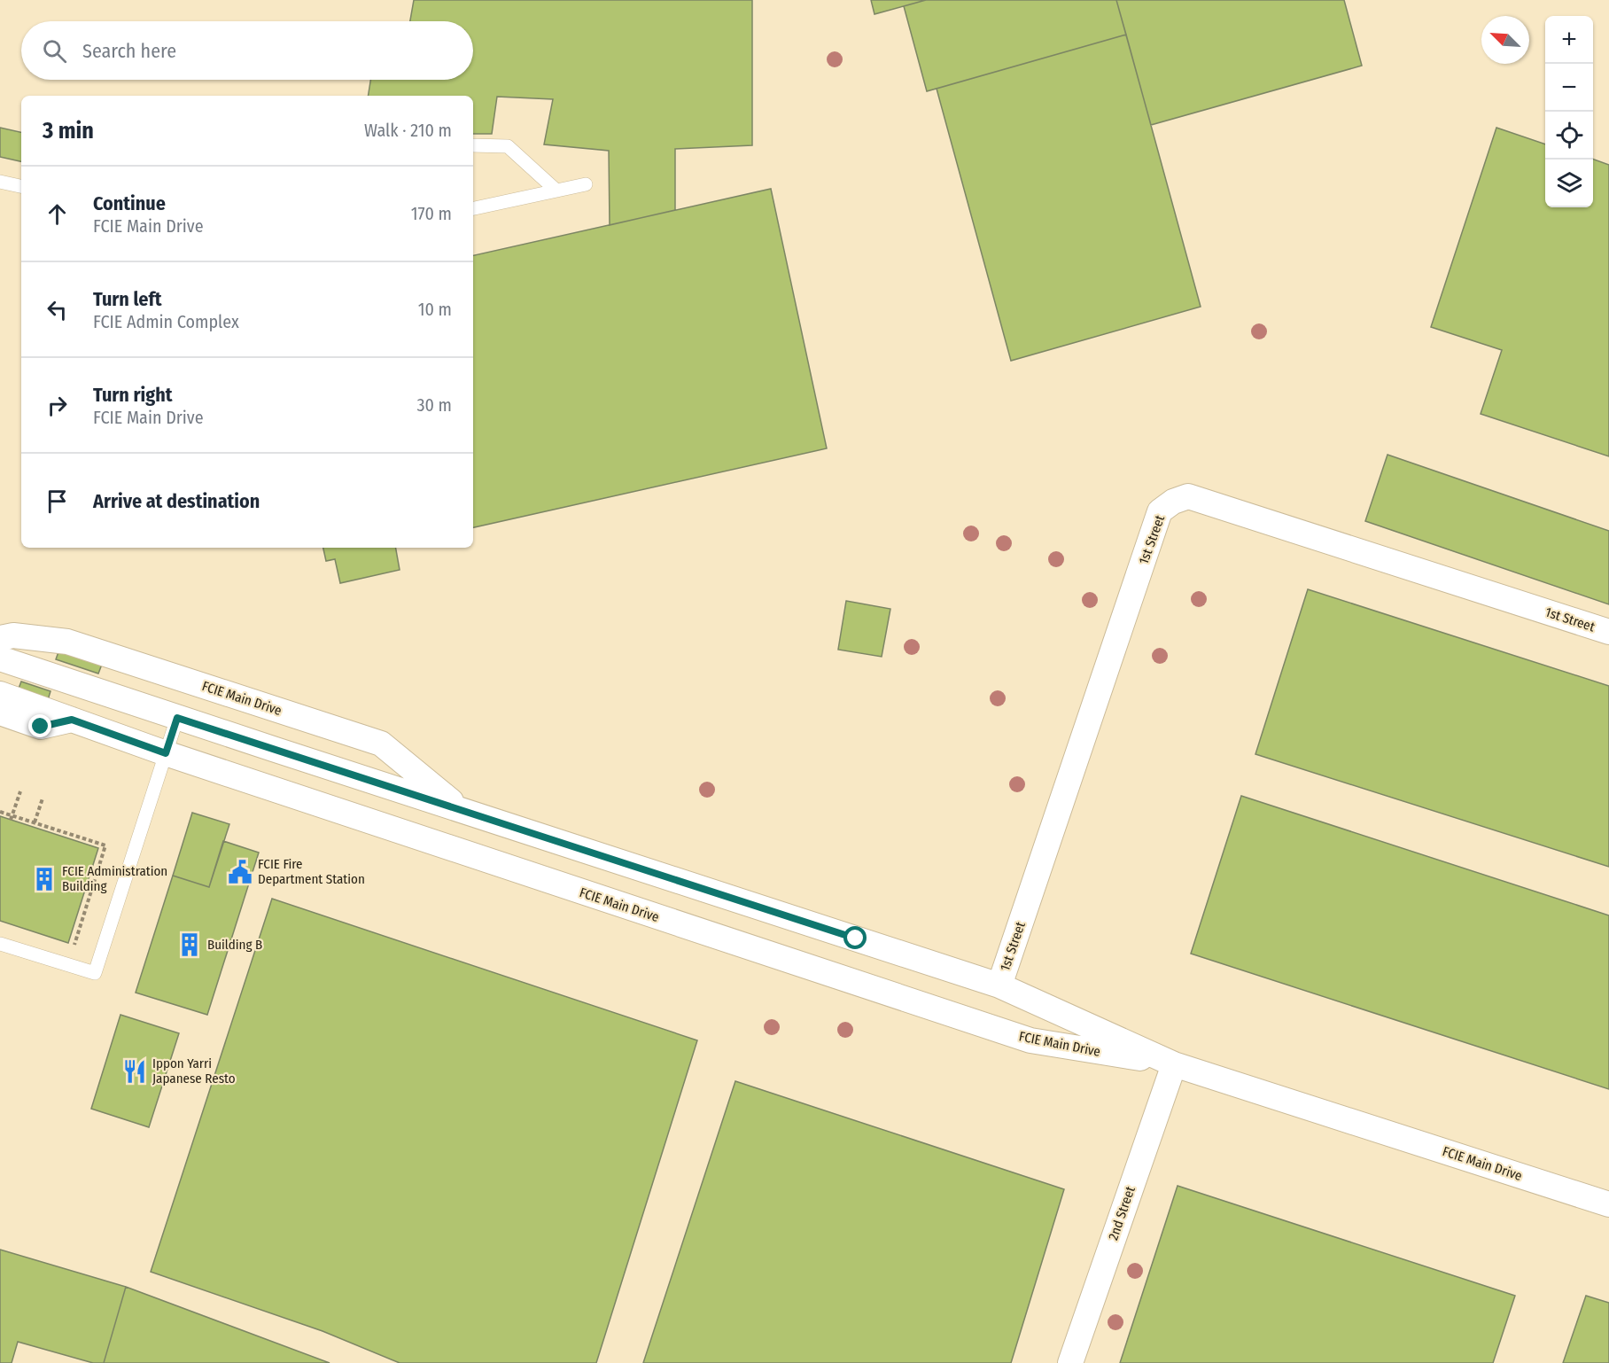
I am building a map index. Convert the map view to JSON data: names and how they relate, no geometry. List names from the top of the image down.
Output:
{
  "streets": {
    "street": ["1st Street", "FCIE Main Drive", "2nd Street"]
  },
  "crossings": [
    ["1st Street", "FCIE Main Drive"],
    ["FCIE Main Drive", "2nd Street"]
  ],
  "places": {
    "public building": ["FCIE Fire Department Station"],
    "building": ["FCIE Administration Building", "Building B"],
    "restaurant": ["Ippon Yarri Japanese Resto"]
  },
  "north": "top left",
  "page": {
    "map_buttons": ["+", "−"],
    "search": "Search here",
    "heading": ["3 min", "Walk · 210 m"],
    "list": [
      ["Continue", "FCIE Main Drive", "170 m"],
      ["Turn left", "FCIE Admin Complex", "10 m"],
      ["Turn right", "FCIE Main Drive", "30 m"],
      "Arrive at destination"
    ]
  }
}
